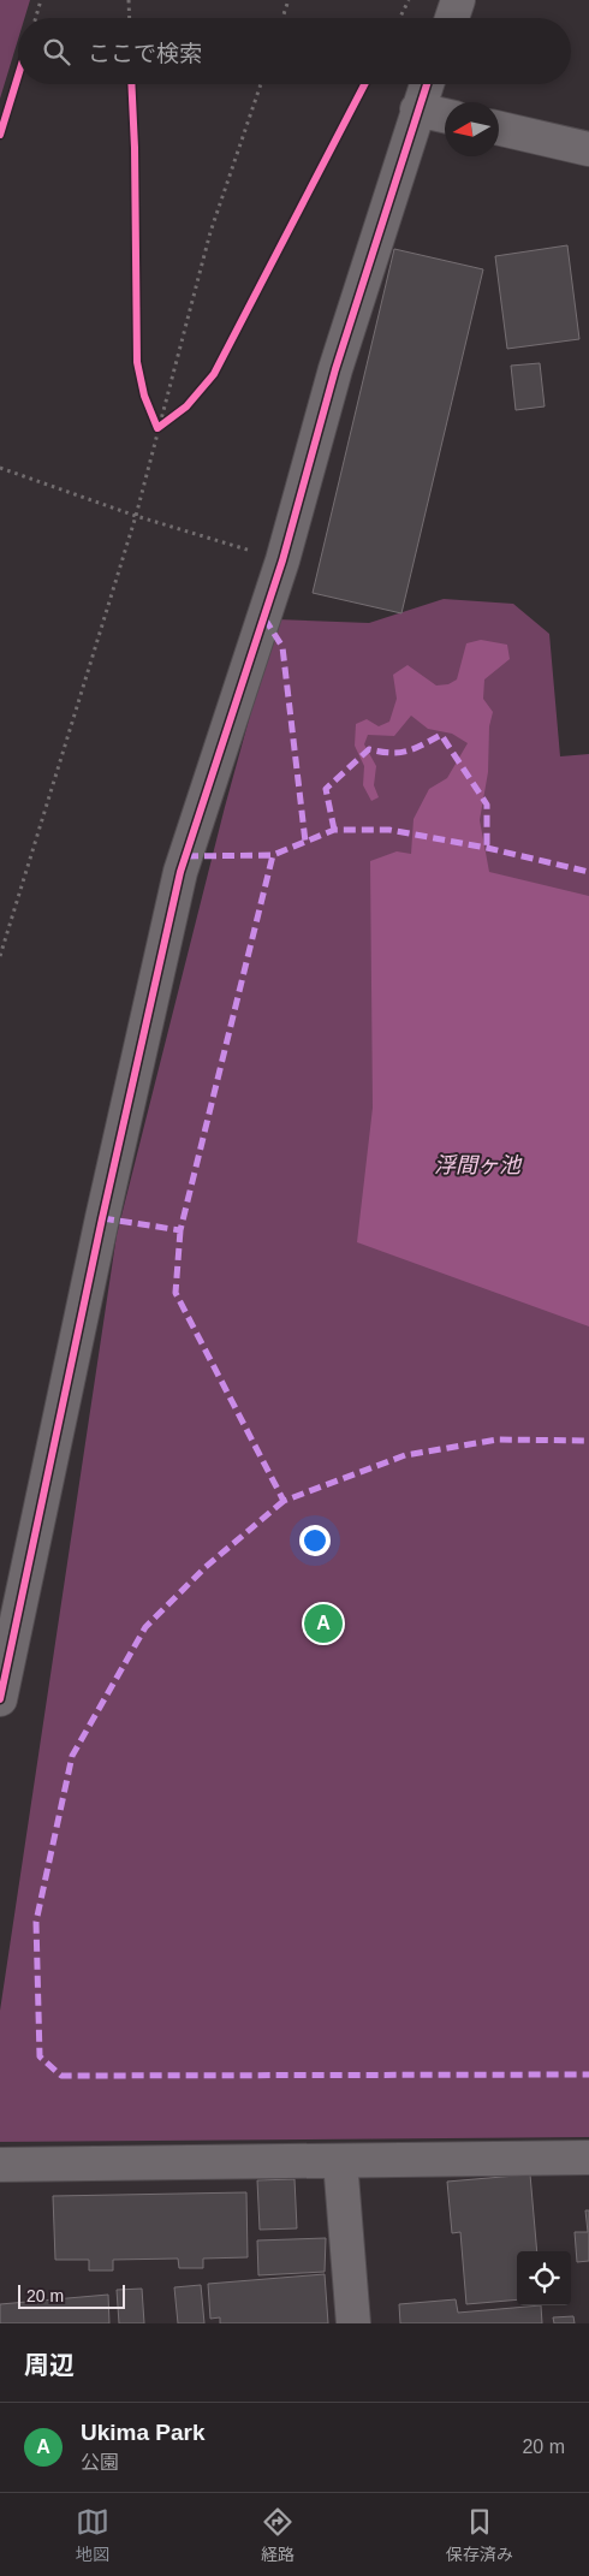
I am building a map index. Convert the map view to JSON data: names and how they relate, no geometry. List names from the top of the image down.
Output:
{
  "water": ["浮間ヶ池"],
  "scale_bar": "20 m",
  "north": "left",
  "page": {
    "search": "ここで検索",
    "pins": "A",
    "scale": "20 m",
    "heading": "周辺",
    "list": [
      {
        "mark": "A",
        "name": "Ukima Park",
        "note": "公園",
        "value": "20 m"
      }
    ],
    "nav": ["地図", "経路", "保存済み"]
  }
}
